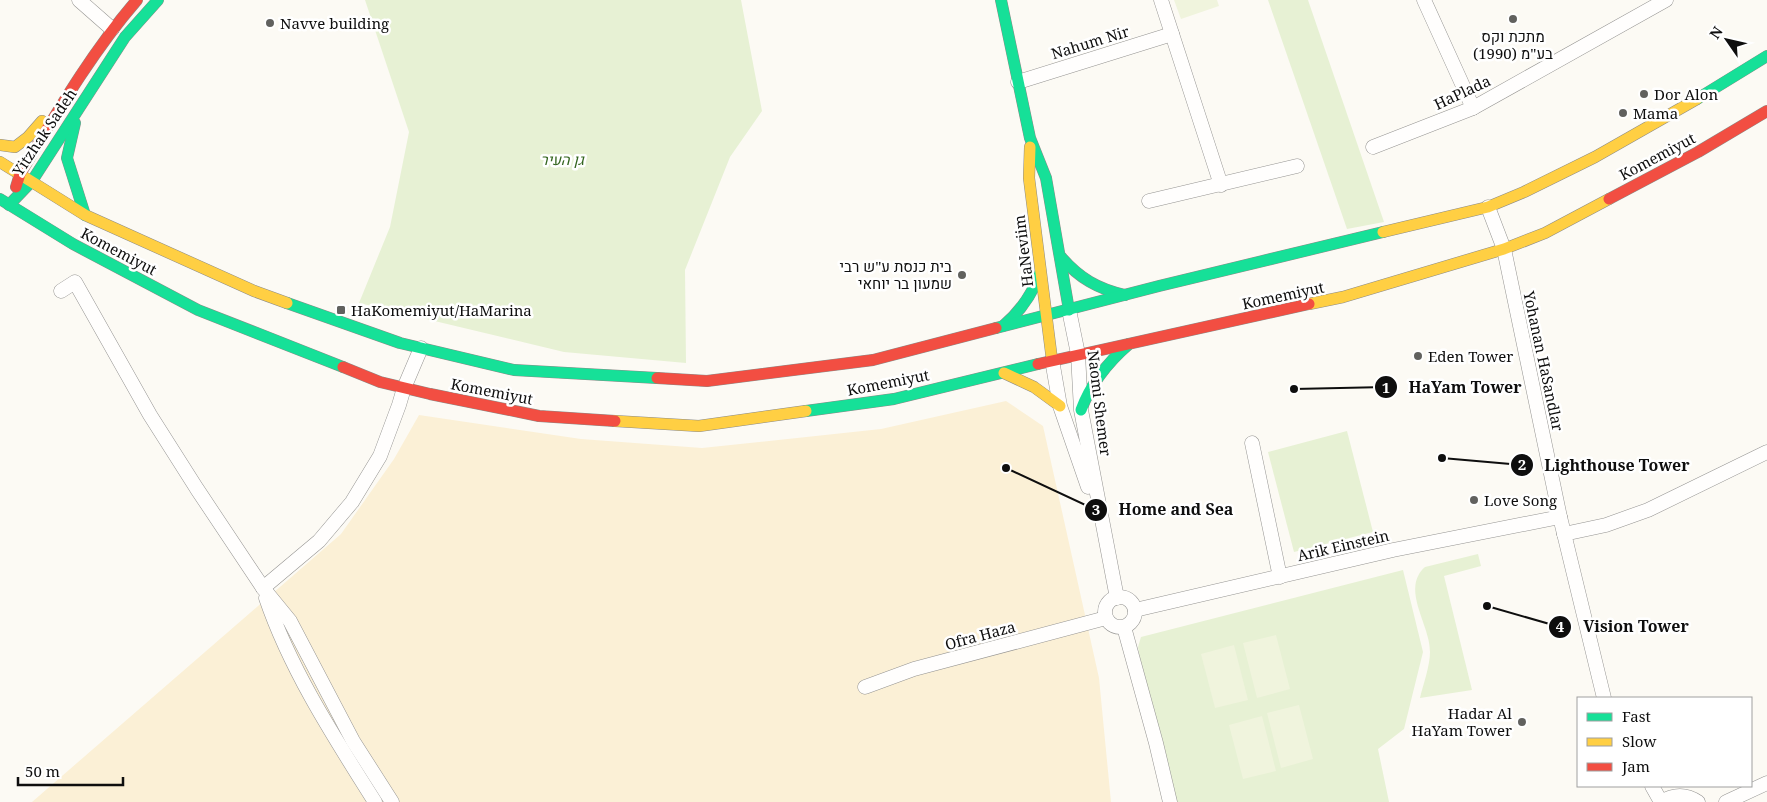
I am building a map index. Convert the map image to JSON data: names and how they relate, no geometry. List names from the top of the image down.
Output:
{
  "streets": {
    "main road": ["Yitzhak Sadeh", "Komemiyut", "HaNeviim"],
    "street": [
      "Nahum Nir",
      "HaPlada",
      "Yohanan HaSandlar",
      "Naomi Shemer",
      "Arik Einstein",
      "Ofra Haza"
    ]
  },
  "crossings": [
    ["Nahum Nir", "HaNeviim"],
    ["Yitzhak Sadeh", "Komemiyut"],
    ["Komemiyut", "HaNeviim"],
    ["Komemiyut", "Yohanan HaSandlar"],
    ["Komemiyut", "Naomi Shemer"],
    ["HaNeviim", "Naomi Shemer"],
    ["Yohanan HaSandlar", "Arik Einstein"],
    ["Naomi Shemer", "Arik Einstein"],
    ["Naomi Shemer", "Ofra Haza"],
    ["Arik Einstein", "Ofra Haza"]
  ],
  "parks": ["גן העיר"],
  "places": {
    "other": [
      "מתכת וקס (1990) בע\"מ",
      "Navve building",
      "Dor Alon",
      "Mama",
      "בית כנסת ע\"ש רבי שמעון בר יוחאי",
      "Eden Tower",
      "HaYam Tower",
      "Lighthouse Tower",
      "Home and Sea",
      "Love Song",
      "Vision Tower",
      "Hadar Al HaYam Tower"
    ],
    "transit": ["HaKomemiyut/HaMarina"]
  },
  "legend": ["Fast", "Slow", "Jam"],
  "scale_bar": "50 m",
  "north": "top left"
}
